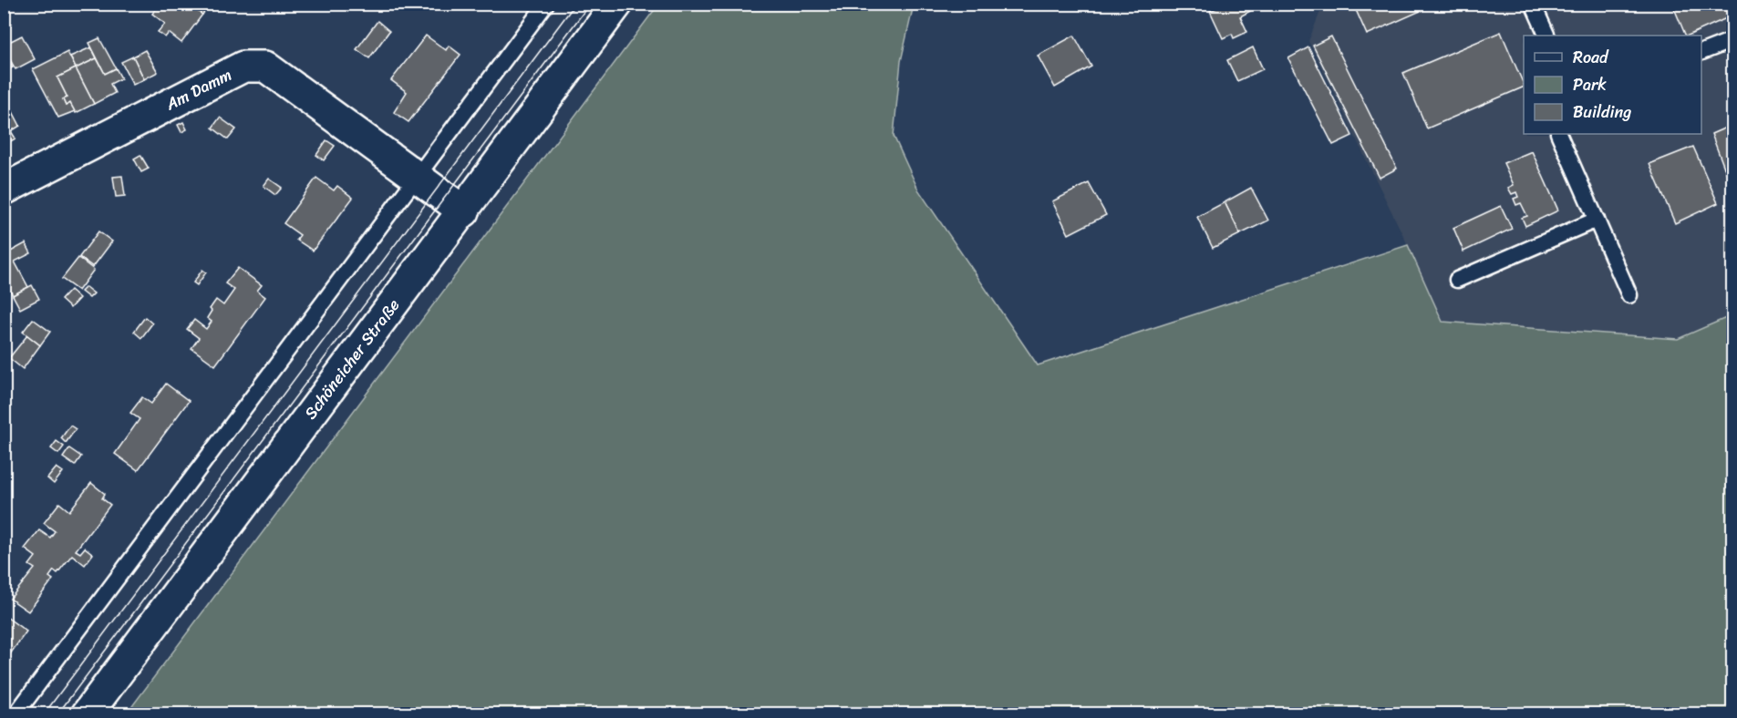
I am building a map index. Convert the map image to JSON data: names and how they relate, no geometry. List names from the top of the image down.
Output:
{
  "streets": {
    "main road": ["Am Damm", "Schöneicher Straße"]
  },
  "crossings": [
    ["Am Damm", "Schöneicher Straße"]
  ],
  "legend": ["Road", "Park", "Building"]
}
